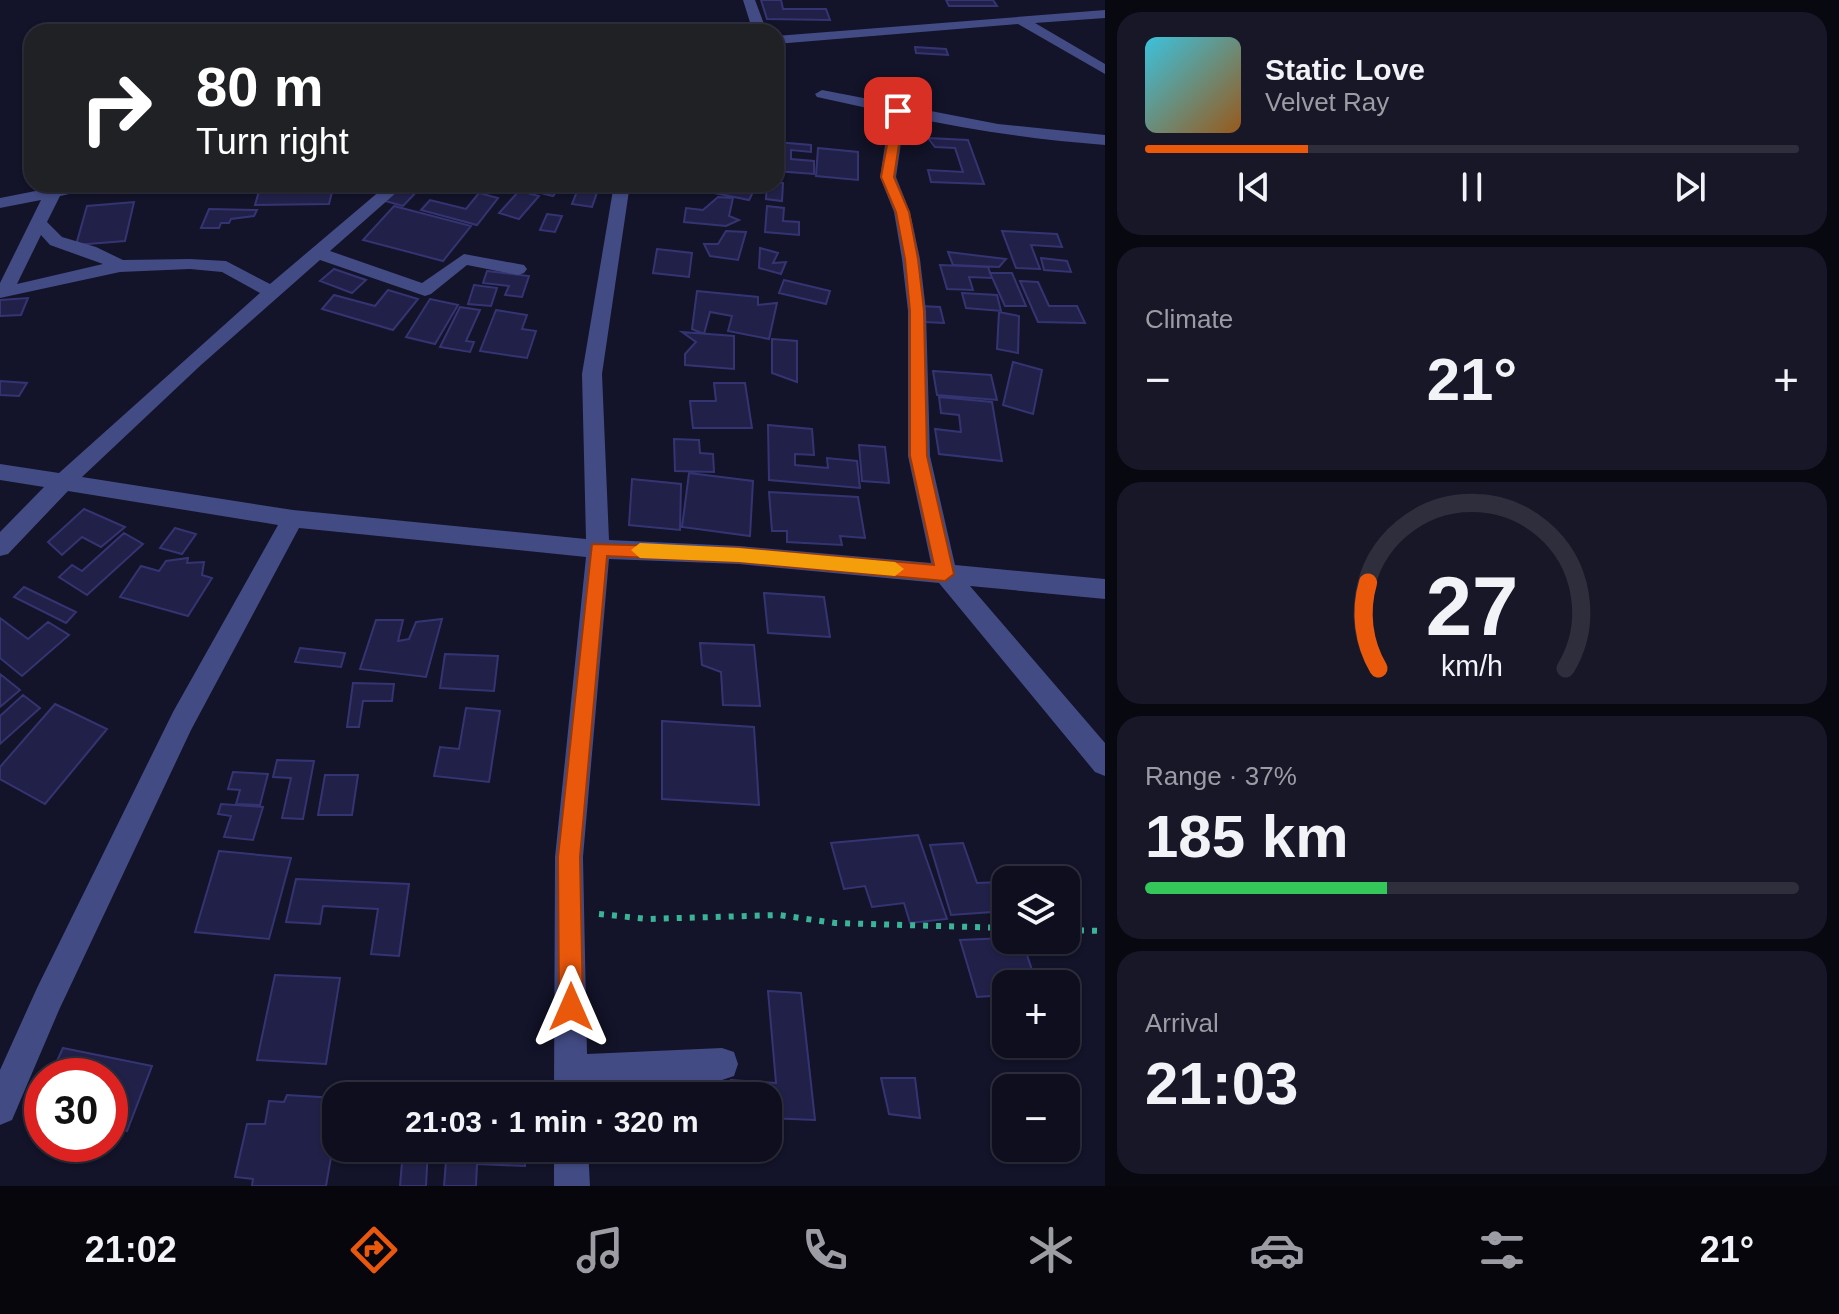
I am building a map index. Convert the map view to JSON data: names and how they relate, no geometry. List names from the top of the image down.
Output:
{
  "page": {
    "turn": ["80 m", "Turn right"],
    "song": ["Static Love", "Velvet Ray"],
    "tile": [
      "Climate",
      ["Range · 37%", "185 km"],
      ["Arrival", "21:03"]
    ],
    "heat": ["−", "21°", "+"],
    "map_buttons": ["+", "−"],
    "limit": "30",
    "trip": "21:03 · 1 min · 320 m",
    "tabs": ["21:02", "21°"],
    "gauge": ["27", "km/h"]
  }
}
